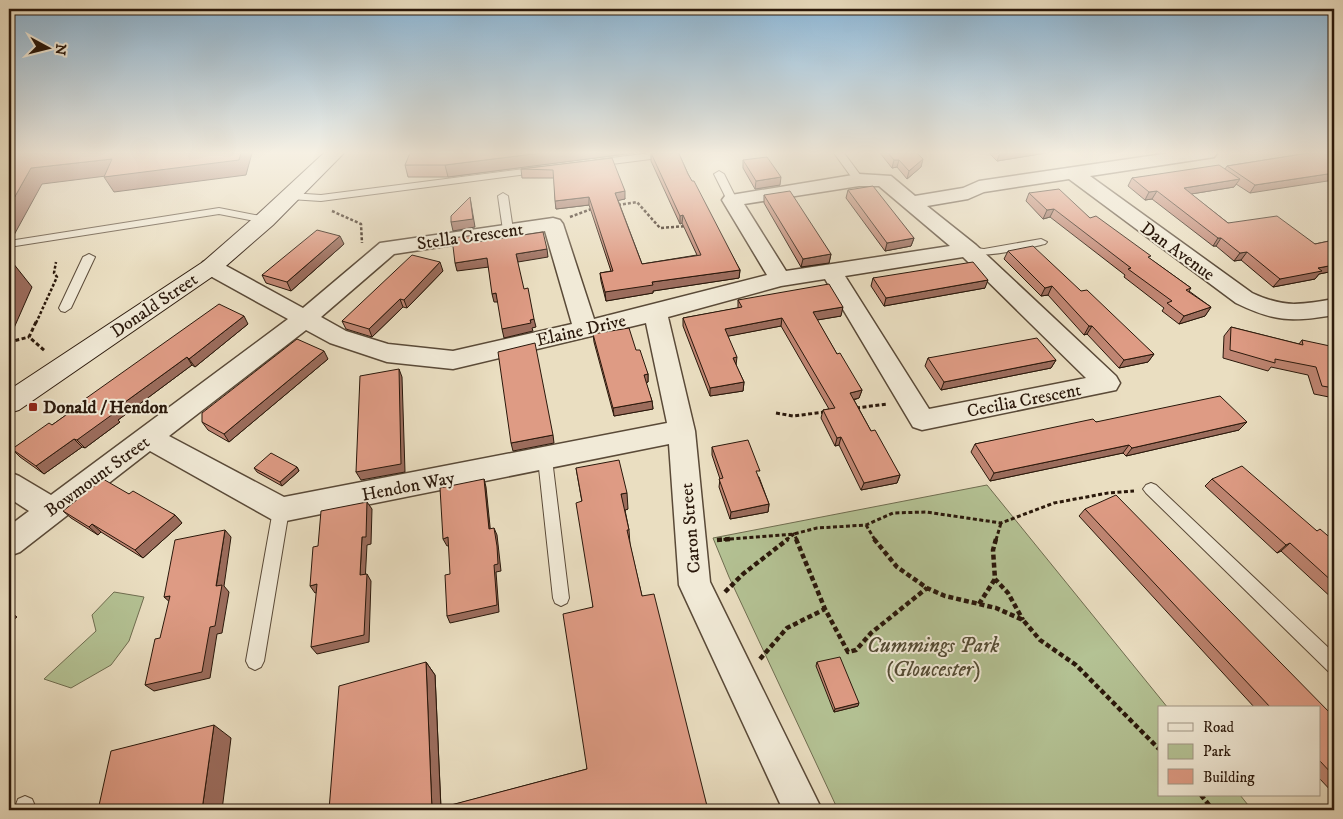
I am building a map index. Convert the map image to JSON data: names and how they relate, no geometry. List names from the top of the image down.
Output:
{
  "streets": {
    "street": [
      "Stella Crescent",
      "Dan Avenue",
      "Donald Street",
      "Elaine Drive",
      "Cecilia Crescent",
      "Bowmount Street",
      "Hendon Way",
      "Caron Street"
    ]
  },
  "crossings": [
    ["Donald Street", "Elaine Drive"],
    ["Elaine Drive", "Cecilia Crescent"],
    ["Elaine Drive", "Bowmount Street"],
    ["Elaine Drive", "Caron Street"],
    ["Hendon Way", "Caron Street"]
  ],
  "parks": ["Cummings Park (Gloucester)"],
  "places": {
    "transit": ["Donald / Hendon"]
  },
  "legend": ["Road", "Park", "Building"],
  "north": "right"
}
